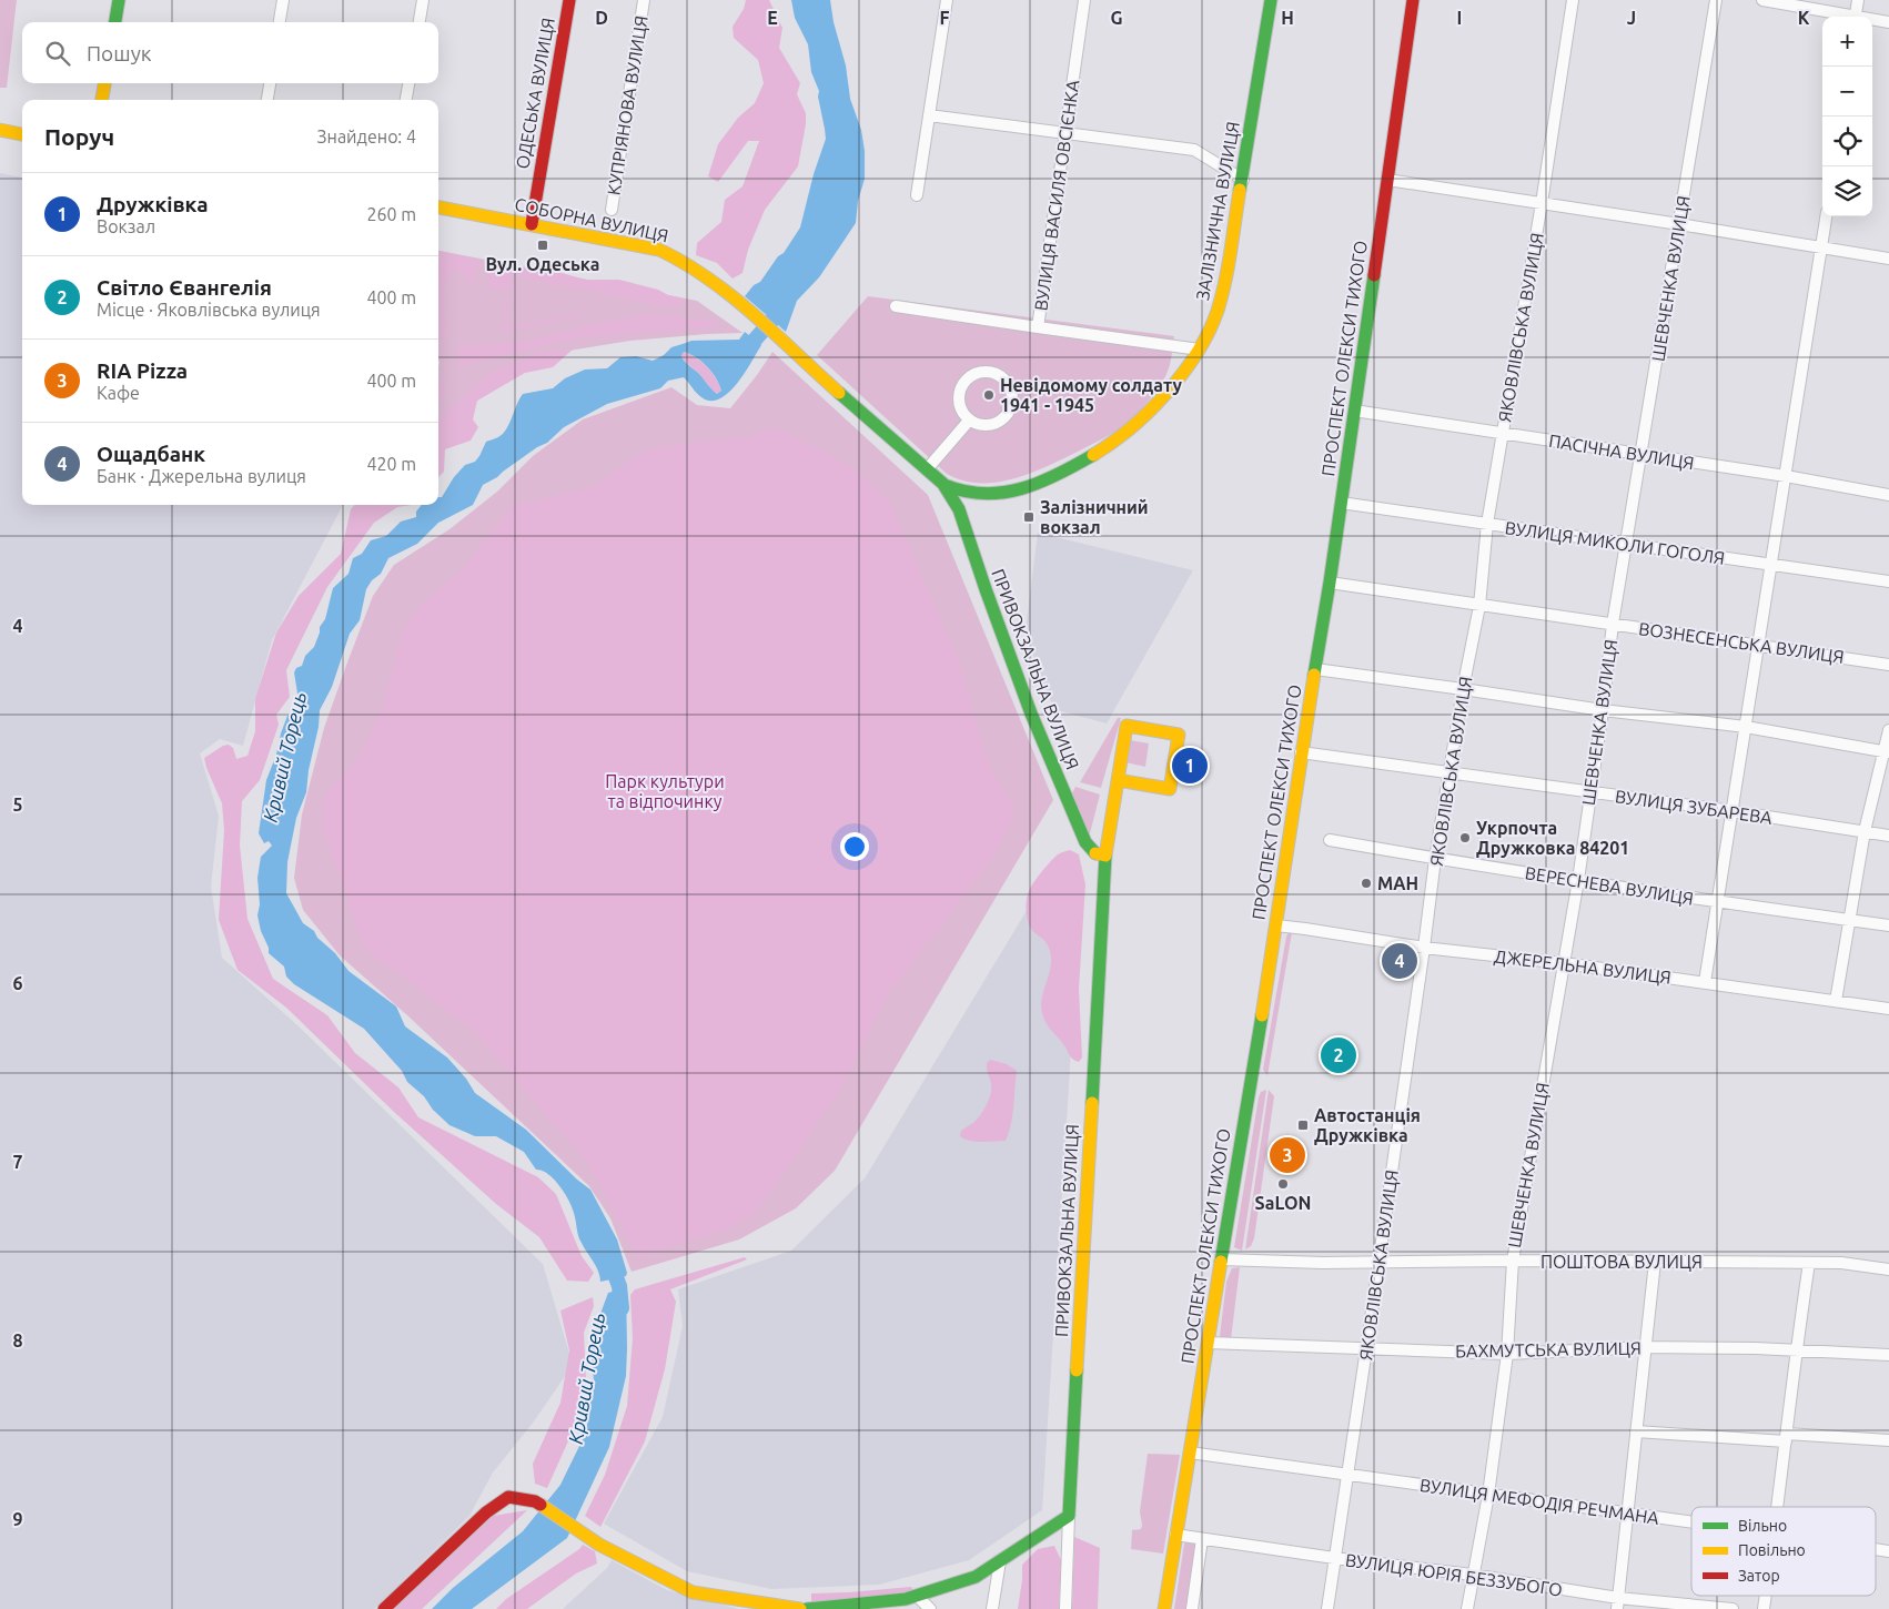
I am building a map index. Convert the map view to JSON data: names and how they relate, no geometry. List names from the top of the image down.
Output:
{
  "streets": {
    "street": [
      "ОДЕСЬКА ВУЛИЦЯ",
      "КУПРІЯНОВА ВУЛИЦЯ",
      "ВУЛИЦЯ ВАСИЛЯ ОВСІЄНКА",
      "ЗАЛІЗНИЧНА ВУЛИЦЯ",
      "СОБОРНА ВУЛИЦЯ",
      "ШЕВЧЕНКА ВУЛИЦЯ",
      "ЯКОВЛІВСЬКА ВУЛИЦЯ",
      "ПРОСПЕКТ ОЛЕКСИ ТИХОГО",
      "ПАСІЧНА ВУЛИЦЯ",
      "ВУЛИЦЯ МИКОЛИ ГОГОЛЯ",
      "ВОЗНЕСЕНСЬКА ВУЛИЦЯ",
      "ПРИВОКЗАЛЬНА ВУЛИЦЯ",
      "ВУЛИЦЯ ЗУБАРЕВА",
      "ВЕРЕСНЕВА ВУЛИЦЯ",
      "ДЖЕРЕЛЬНА ВУЛИЦЯ",
      "ПОШТОВА ВУЛИЦЯ",
      "БАХМУТСЬКА ВУЛИЦЯ",
      "ВУЛИЦЯ МЕФОДІЯ РЕЧМАНА",
      "ВУЛИЦЯ ЮРІЯ БЕЗЗУБОГО"
    ]
  },
  "crossings": [
    ["ОДЕСЬКА ВУЛИЦЯ", "СОБОРНА ВУЛИЦЯ"],
    ["ВУЛИЦЯ ВАСИЛЯ ОВСІЄНКА", "ЗАЛІЗНИЧНА ВУЛИЦЯ"],
    ["ЗАЛІЗНИЧНА ВУЛИЦЯ", "СОБОРНА ВУЛИЦЯ"],
    ["ЗАЛІЗНИЧНА ВУЛИЦЯ", "ПРИВОКЗАЛЬНА ВУЛИЦЯ"],
    ["ШЕВЧЕНКА ВУЛИЦЯ", "ПАСІЧНА ВУЛИЦЯ"],
    ["ШЕВЧЕНКА ВУЛИЦЯ", "ВУЛИЦЯ МИКОЛИ ГОГОЛЯ"],
    ["ШЕВЧЕНКА ВУЛИЦЯ", "ВОЗНЕСЕНСЬКА ВУЛИЦЯ"],
    ["ШЕВЧЕНКА ВУЛИЦЯ", "ВУЛИЦЯ ЗУБАРЕВА"],
    ["ШЕВЧЕНКА ВУЛИЦЯ", "ВЕРЕСНЕВА ВУЛИЦЯ"],
    ["ШЕВЧЕНКА ВУЛИЦЯ", "ДЖЕРЕЛЬНА ВУЛИЦЯ"],
    ["ШЕВЧЕНКА ВУЛИЦЯ", "ПОШТОВА ВУЛИЦЯ"],
    ["ШЕВЧЕНКА ВУЛИЦЯ", "БАХМУТСЬКА ВУЛИЦЯ"],
    ["ШЕВЧЕНКА ВУЛИЦЯ", "ВУЛИЦЯ МЕФОДІЯ РЕЧМАНА"],
    ["ШЕВЧЕНКА ВУЛИЦЯ", "ВУЛИЦЯ ЮРІЯ БЕЗЗУБОГО"],
    ["ЯКОВЛІВСЬКА ВУЛИЦЯ", "ПАСІЧНА ВУЛИЦЯ"],
    ["ЯКОВЛІВСЬКА ВУЛИЦЯ", "ВУЛИЦЯ МИКОЛИ ГОГОЛЯ"],
    ["ЯКОВЛІВСЬКА ВУЛИЦЯ", "ВОЗНЕСЕНСЬКА ВУЛИЦЯ"],
    ["ЯКОВЛІВСЬКА ВУЛИЦЯ", "ВУЛИЦЯ ЗУБАРЕВА"],
    ["ЯКОВЛІВСЬКА ВУЛИЦЯ", "ВЕРЕСНЕВА ВУЛИЦЯ"],
    ["ЯКОВЛІВСЬКА ВУЛИЦЯ", "ДЖЕРЕЛЬНА ВУЛИЦЯ"],
    ["ЯКОВЛІВСЬКА ВУЛИЦЯ", "ПОШТОВА ВУЛИЦЯ"],
    ["ЯКОВЛІВСЬКА ВУЛИЦЯ", "БАХМУТСЬКА ВУЛИЦЯ"],
    ["ЯКОВЛІВСЬКА ВУЛИЦЯ", "ВУЛИЦЯ МЕФОДІЯ РЕЧМАНА"],
    ["ЯКОВЛІВСЬКА ВУЛИЦЯ", "ВУЛИЦЯ ЮРІЯ БЕЗЗУБОГО"],
    ["ПРОСПЕКТ ОЛЕКСИ ТИХОГО", "ПАСІЧНА ВУЛИЦЯ"],
    ["ПРОСПЕКТ ОЛЕКСИ ТИХОГО", "ВУЛИЦЯ МИКОЛИ ГОГОЛЯ"],
    ["ПРОСПЕКТ ОЛЕКСИ ТИХОГО", "ВОЗНЕСЕНСЬКА ВУЛИЦЯ"],
    ["ПРОСПЕКТ ОЛЕКСИ ТИХОГО", "ВУЛИЦЯ ЗУБАРЕВА"],
    ["ПРОСПЕКТ ОЛЕКСИ ТИХОГО", "ДЖЕРЕЛЬНА ВУЛИЦЯ"],
    ["ПРОСПЕКТ ОЛЕКСИ ТИХОГО", "ПОШТОВА ВУЛИЦЯ"],
    ["ПРОСПЕКТ ОЛЕКСИ ТИХОГО", "БАХМУТСЬКА ВУЛИЦЯ"],
    ["ПРОСПЕКТ ОЛЕКСИ ТИХОГО", "ВУЛИЦЯ МЕФОДІЯ РЕЧМАНА"],
    ["ПРОСПЕКТ ОЛЕКСИ ТИХОГО", "ВУЛИЦЯ ЮРІЯ БЕЗЗУБОГО"]
  ],
  "water": ["Кривий Торець"],
  "parks": ["Парк культури та відпочинку"],
  "places": {
    "transit": ["Вул. Одеська", "Залізничний вокзал", "Автостанція Дружківка"],
    "other": [
      "Невідомому солдату 1941 - 1945",
      "Укрпочта Дружковка 84201",
      "МАН",
      "SaLON"
    ]
  },
  "legend": ["Вільно", "Повільно", "Затор"],
  "page": {
    "map_buttons": ["+", "−"],
    "search": "Пошук",
    "heading": ["Поруч", "Знайдено: 4"],
    "list": [
      {
        "mark": "1",
        "name": "Дружківка",
        "note": "Вокзал",
        "value": "260 m"
      },
      {
        "mark": "2",
        "name": "Світло Євангелія",
        "note": "Місце · Яковлівська вулиця",
        "value": "400 m"
      },
      {
        "mark": "3",
        "name": "RIA Pizza",
        "note": "Кафе",
        "value": "400 m"
      },
      {
        "mark": "4",
        "name": "Ощадбанк",
        "note": "Банк · Джерельна вулиця",
        "value": "420 m"
      }
    ],
    "pins": [
      "1",
      "4",
      "2",
      "3"
    ]
  },
  "grid": {
    "columns": [
      "D",
      "E",
      "F",
      "G",
      "H",
      "I",
      "J",
      "K"
    ],
    "rows": [
      "4",
      "5",
      "6",
      "7",
      "8",
      "9"
    ]
  }
}
